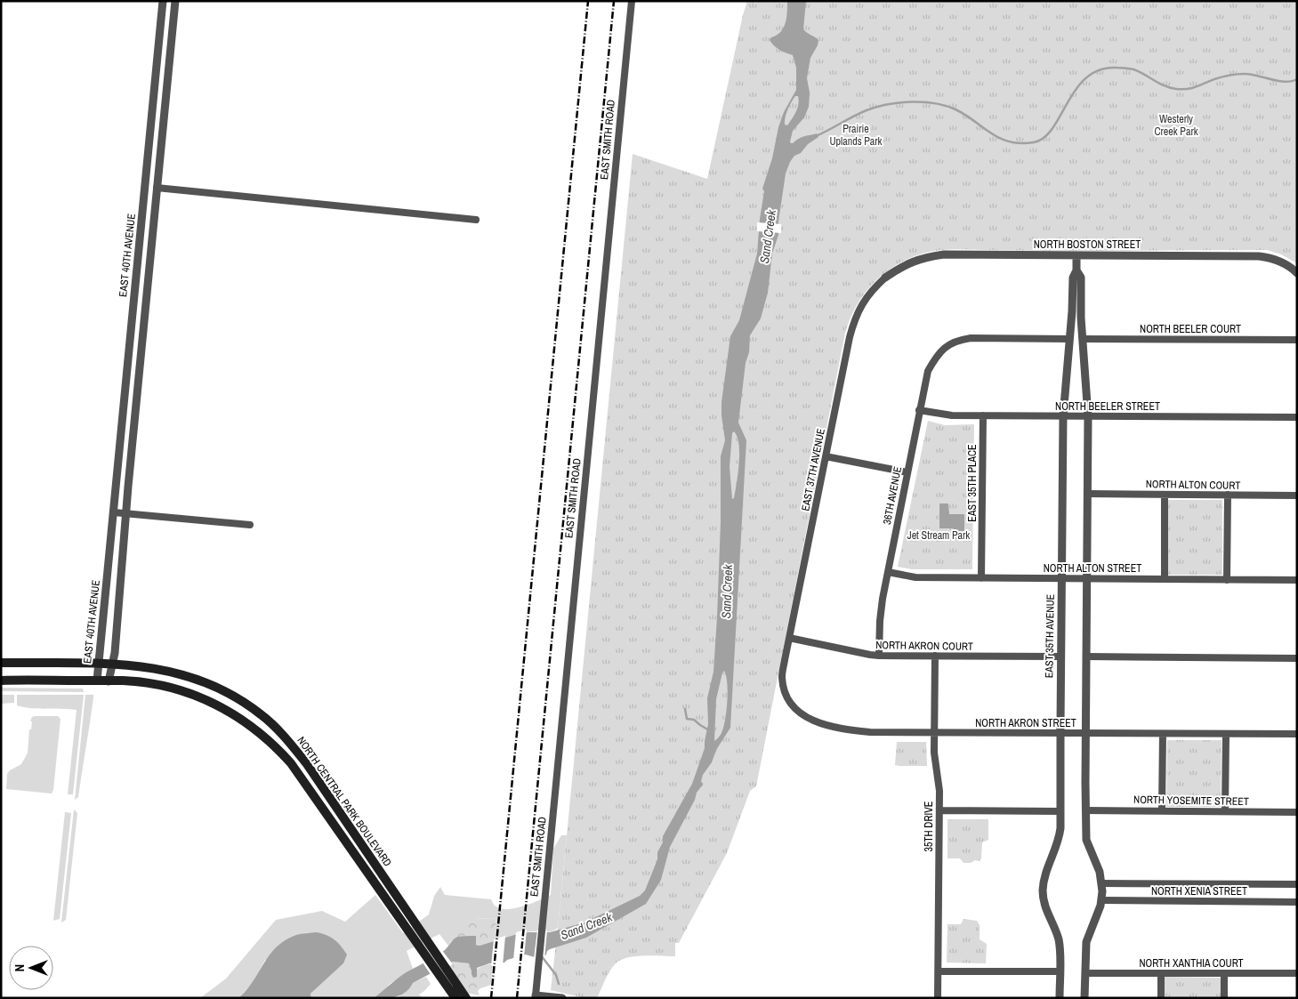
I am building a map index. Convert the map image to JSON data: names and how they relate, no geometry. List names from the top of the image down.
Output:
{
  "streets": {
    "main road": ["NORTH CENTRAL PARK BOULEVARD"],
    "street": [
      "EAST SMITH ROAD",
      "NORTH BOSTON STREET",
      "EAST 40TH AVENUE",
      "NORTH BEELER COURT",
      "NORTH BEELER STREET",
      "EAST 37TH AVENUE",
      "EAST 35TH PLACE",
      "NORTH ALTON COURT",
      "36TH AVENUE",
      "NORTH ALTON STREET",
      "EAST 35TH AVENUE",
      "NORTH AKRON COURT",
      "NORTH AKRON STREET",
      "NORTH YOSEMITE STREET",
      "35TH DRIVE",
      "NORTH XENIA STREET",
      "NORTH XANTHIA COURT"
    ]
  },
  "crossings": [
    ["NORTH BOSTON STREET", "EAST 37TH AVENUE"],
    ["NORTH BOSTON STREET", "EAST 35TH AVENUE"],
    ["EAST 40TH AVENUE", "NORTH CENTRAL PARK BOULEVARD"],
    ["NORTH BEELER COURT", "EAST 35TH AVENUE"],
    ["NORTH BEELER STREET", "EAST 35TH PLACE"],
    ["NORTH BEELER STREET", "36TH AVENUE"],
    ["NORTH BEELER STREET", "EAST 35TH AVENUE"],
    ["EAST 37TH AVENUE", "NORTH AKRON COURT"],
    ["EAST 37TH AVENUE", "NORTH AKRON STREET"],
    ["EAST 35TH PLACE", "NORTH ALTON STREET"],
    ["NORTH ALTON COURT", "EAST 35TH AVENUE"],
    ["36TH AVENUE", "NORTH ALTON STREET"],
    ["36TH AVENUE", "EAST 35TH AVENUE"],
    ["36TH AVENUE", "NORTH AKRON COURT"],
    ["NORTH ALTON STREET", "EAST 35TH AVENUE"],
    ["EAST 35TH AVENUE", "NORTH AKRON COURT"],
    ["EAST 35TH AVENUE", "NORTH AKRON STREET"],
    ["EAST 35TH AVENUE", "NORTH YOSEMITE STREET"],
    ["EAST 35TH AVENUE", "NORTH XENIA STREET"],
    ["EAST 35TH AVENUE", "NORTH XANTHIA COURT"],
    ["NORTH AKRON COURT", "35TH DRIVE"],
    ["NORTH AKRON STREET", "35TH DRIVE"]
  ],
  "water": ["Sand Creek"],
  "parks": ["Westerly Creek Park", "Prairie Uplands Park", "Jet Stream Park"],
  "north": "left"
}
